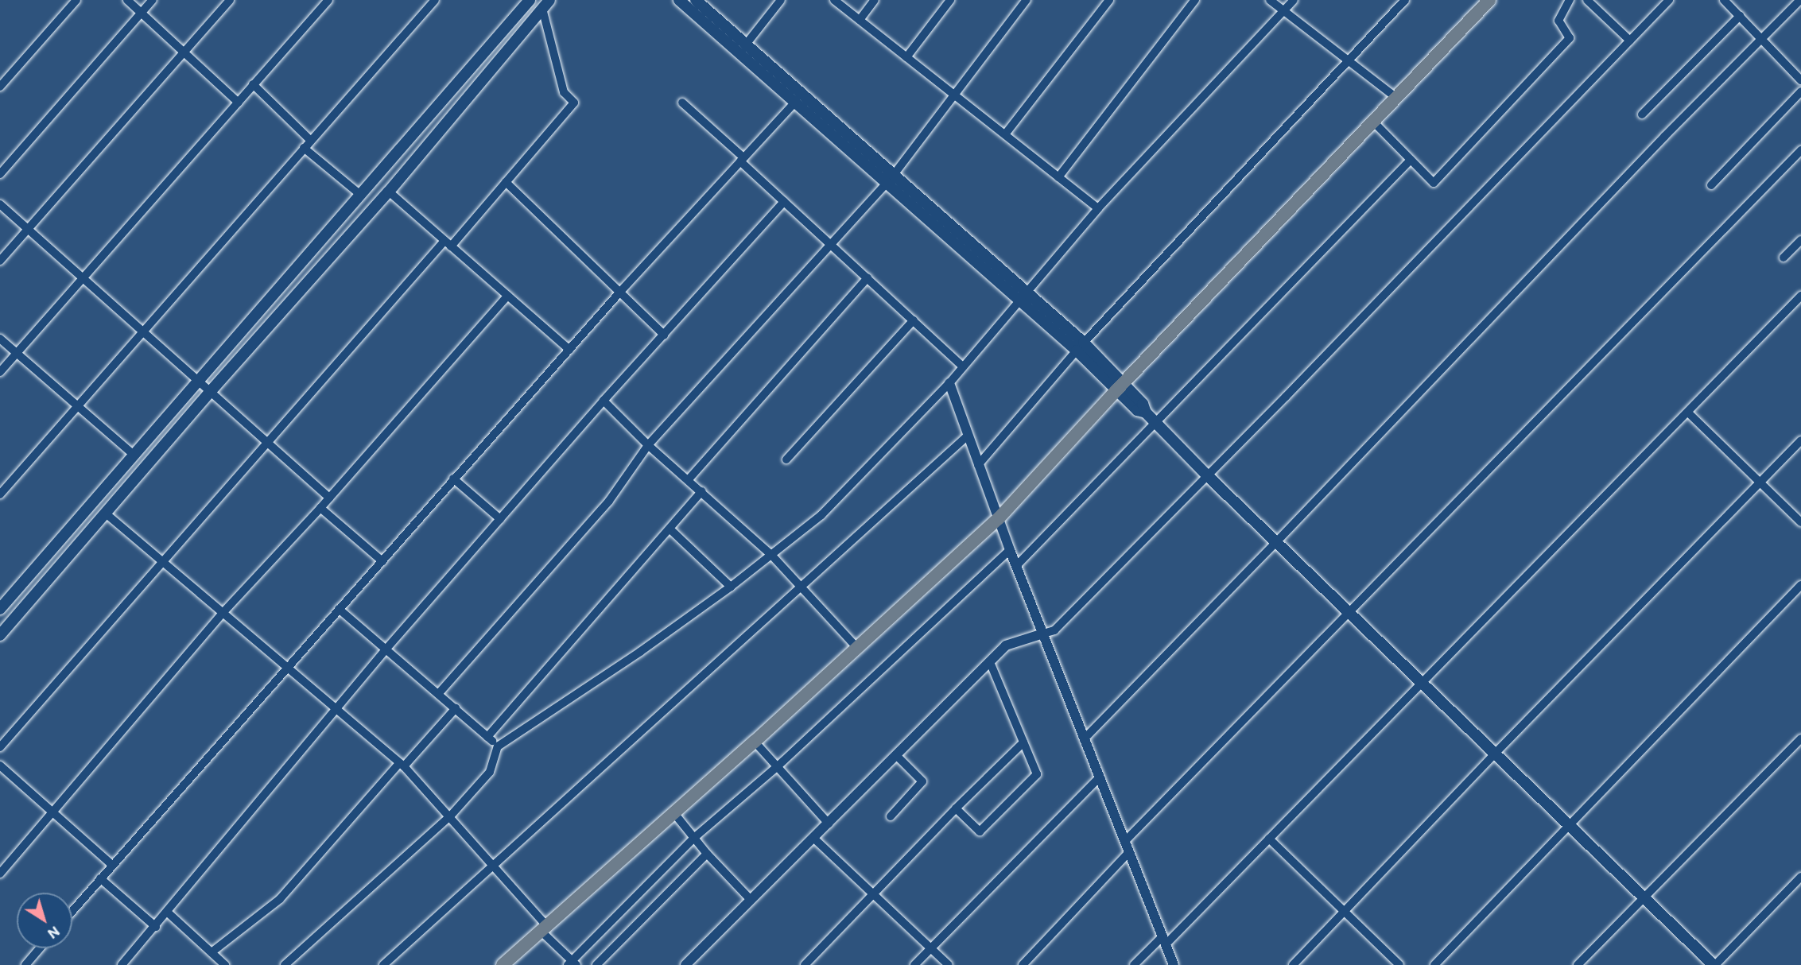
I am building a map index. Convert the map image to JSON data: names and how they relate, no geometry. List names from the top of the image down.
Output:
{
  "north": "bottom right"
}
